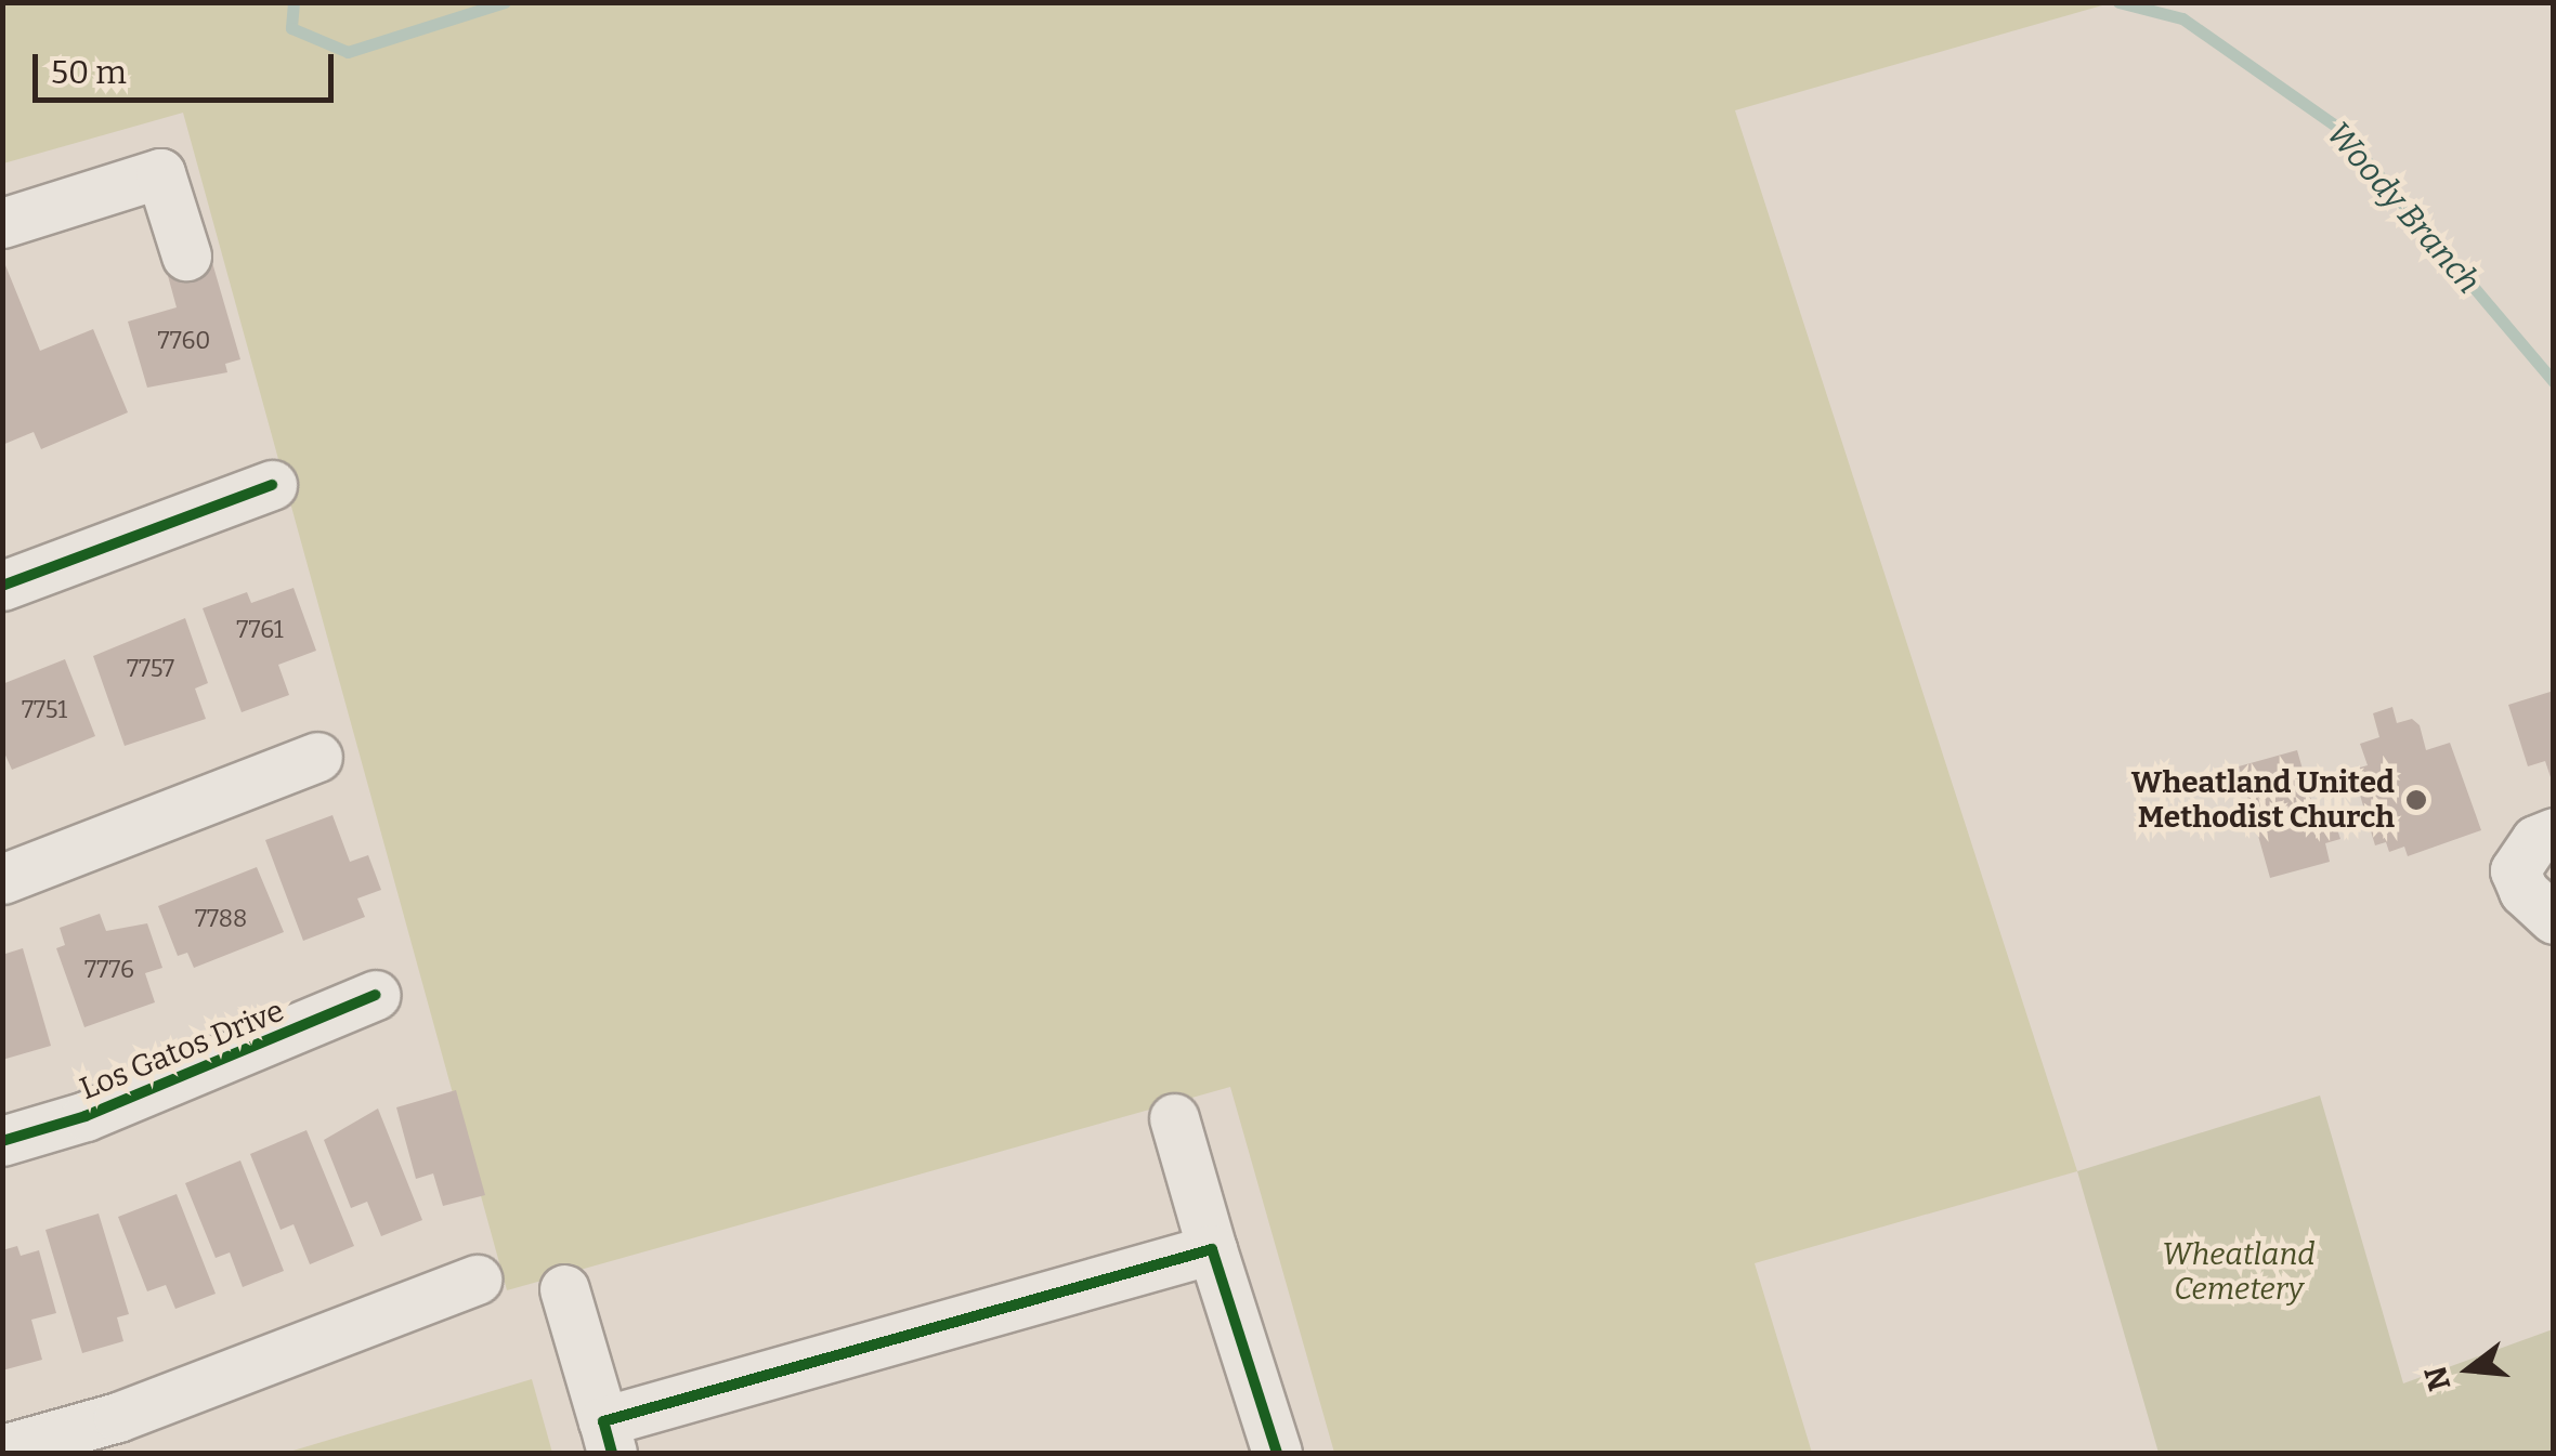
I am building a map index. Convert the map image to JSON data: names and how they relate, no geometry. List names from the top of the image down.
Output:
{
  "streets": {
    "street": ["Los Gatos Drive"]
  },
  "water": ["Woody Branch"],
  "parks": ["Wheatland Cemetery"],
  "places": ["Wheatland United Methodist Church"],
  "house_numbers": [
    "7760",
    "7761",
    "7757",
    "7751",
    "7788",
    "7776"
  ],
  "scale_bar": "50 m",
  "north": "left"
}
